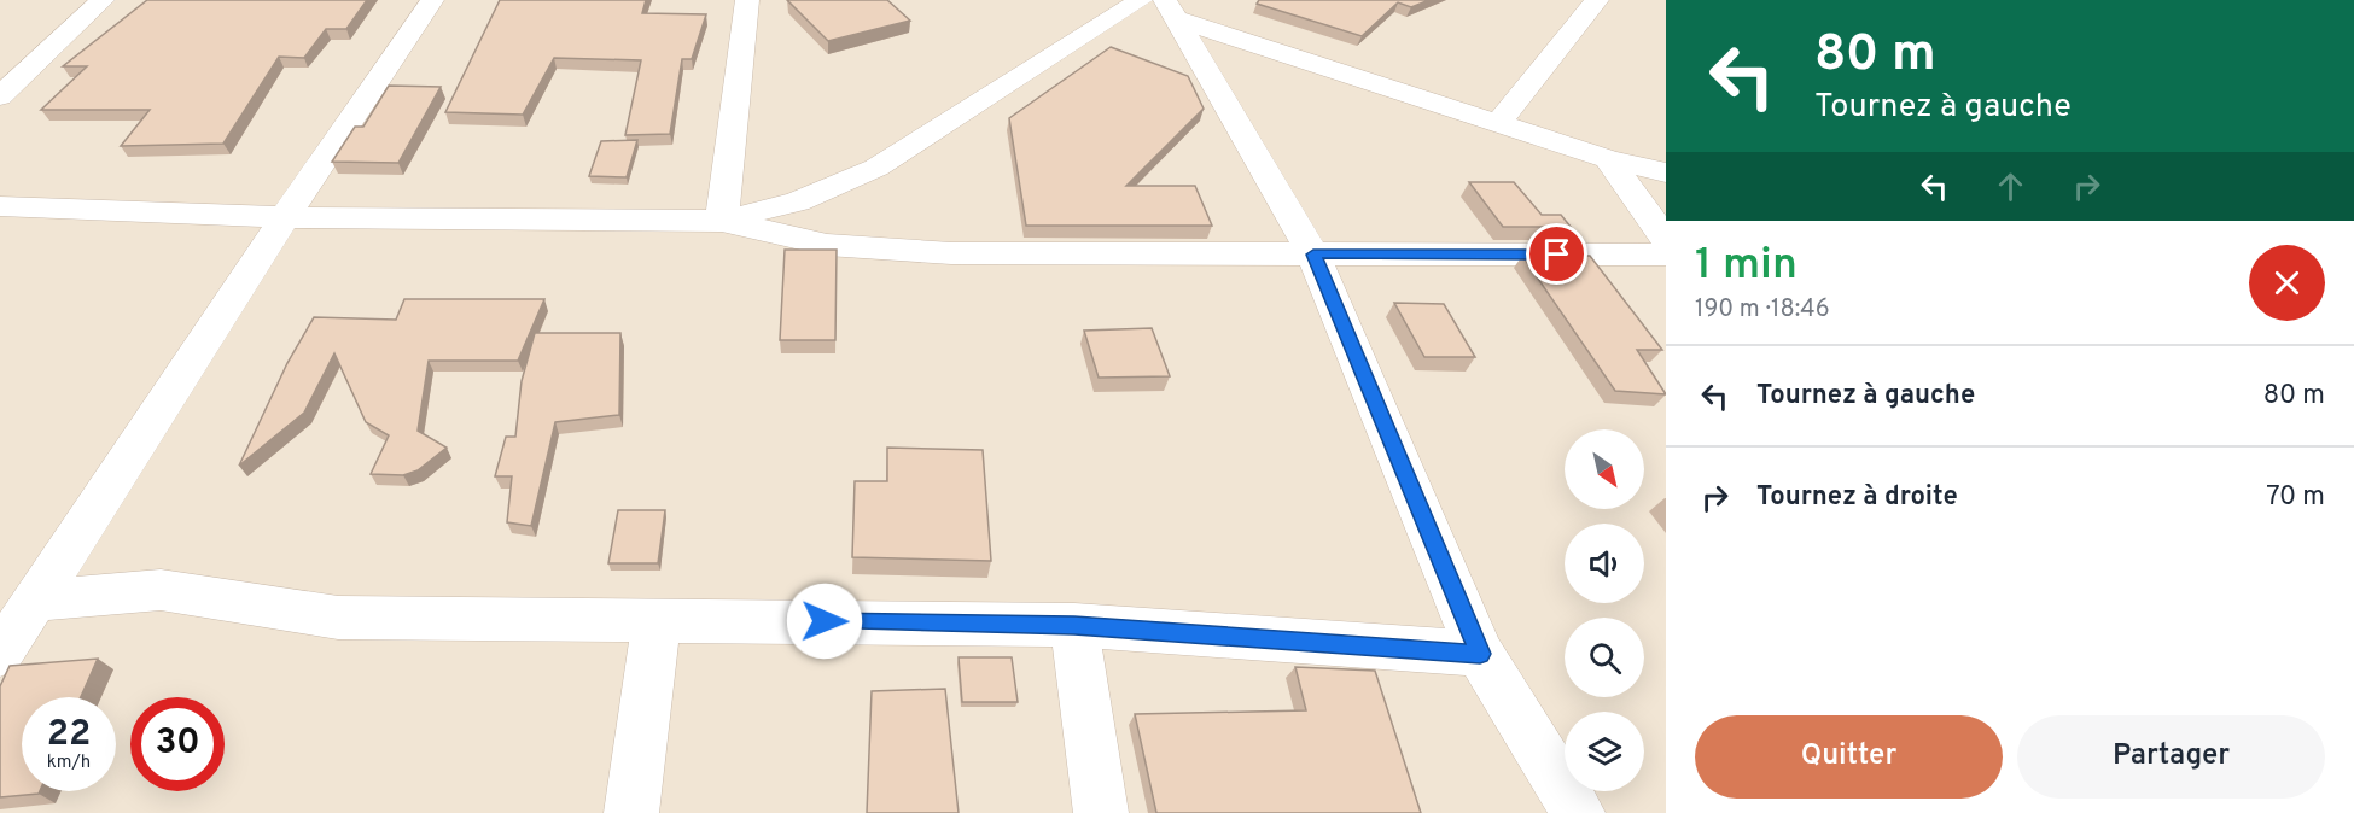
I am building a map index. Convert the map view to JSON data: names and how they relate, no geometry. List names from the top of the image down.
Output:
{
  "north": "bottom right",
  "page": {
    "turn": ["80 m", "Tournez à gauche"],
    "heading": ["1 min", "190 m · 18:46"],
    "list": [
      {
        "name": "Tournez à gauche",
        "value": "80 m"
      },
      {
        "name": "Tournez à droite",
        "value": "70 m"
      }
    ],
    "speed": "22 km/h",
    "limit": "30",
    "buttons": ["Quitter", "Partager"]
  }
}
